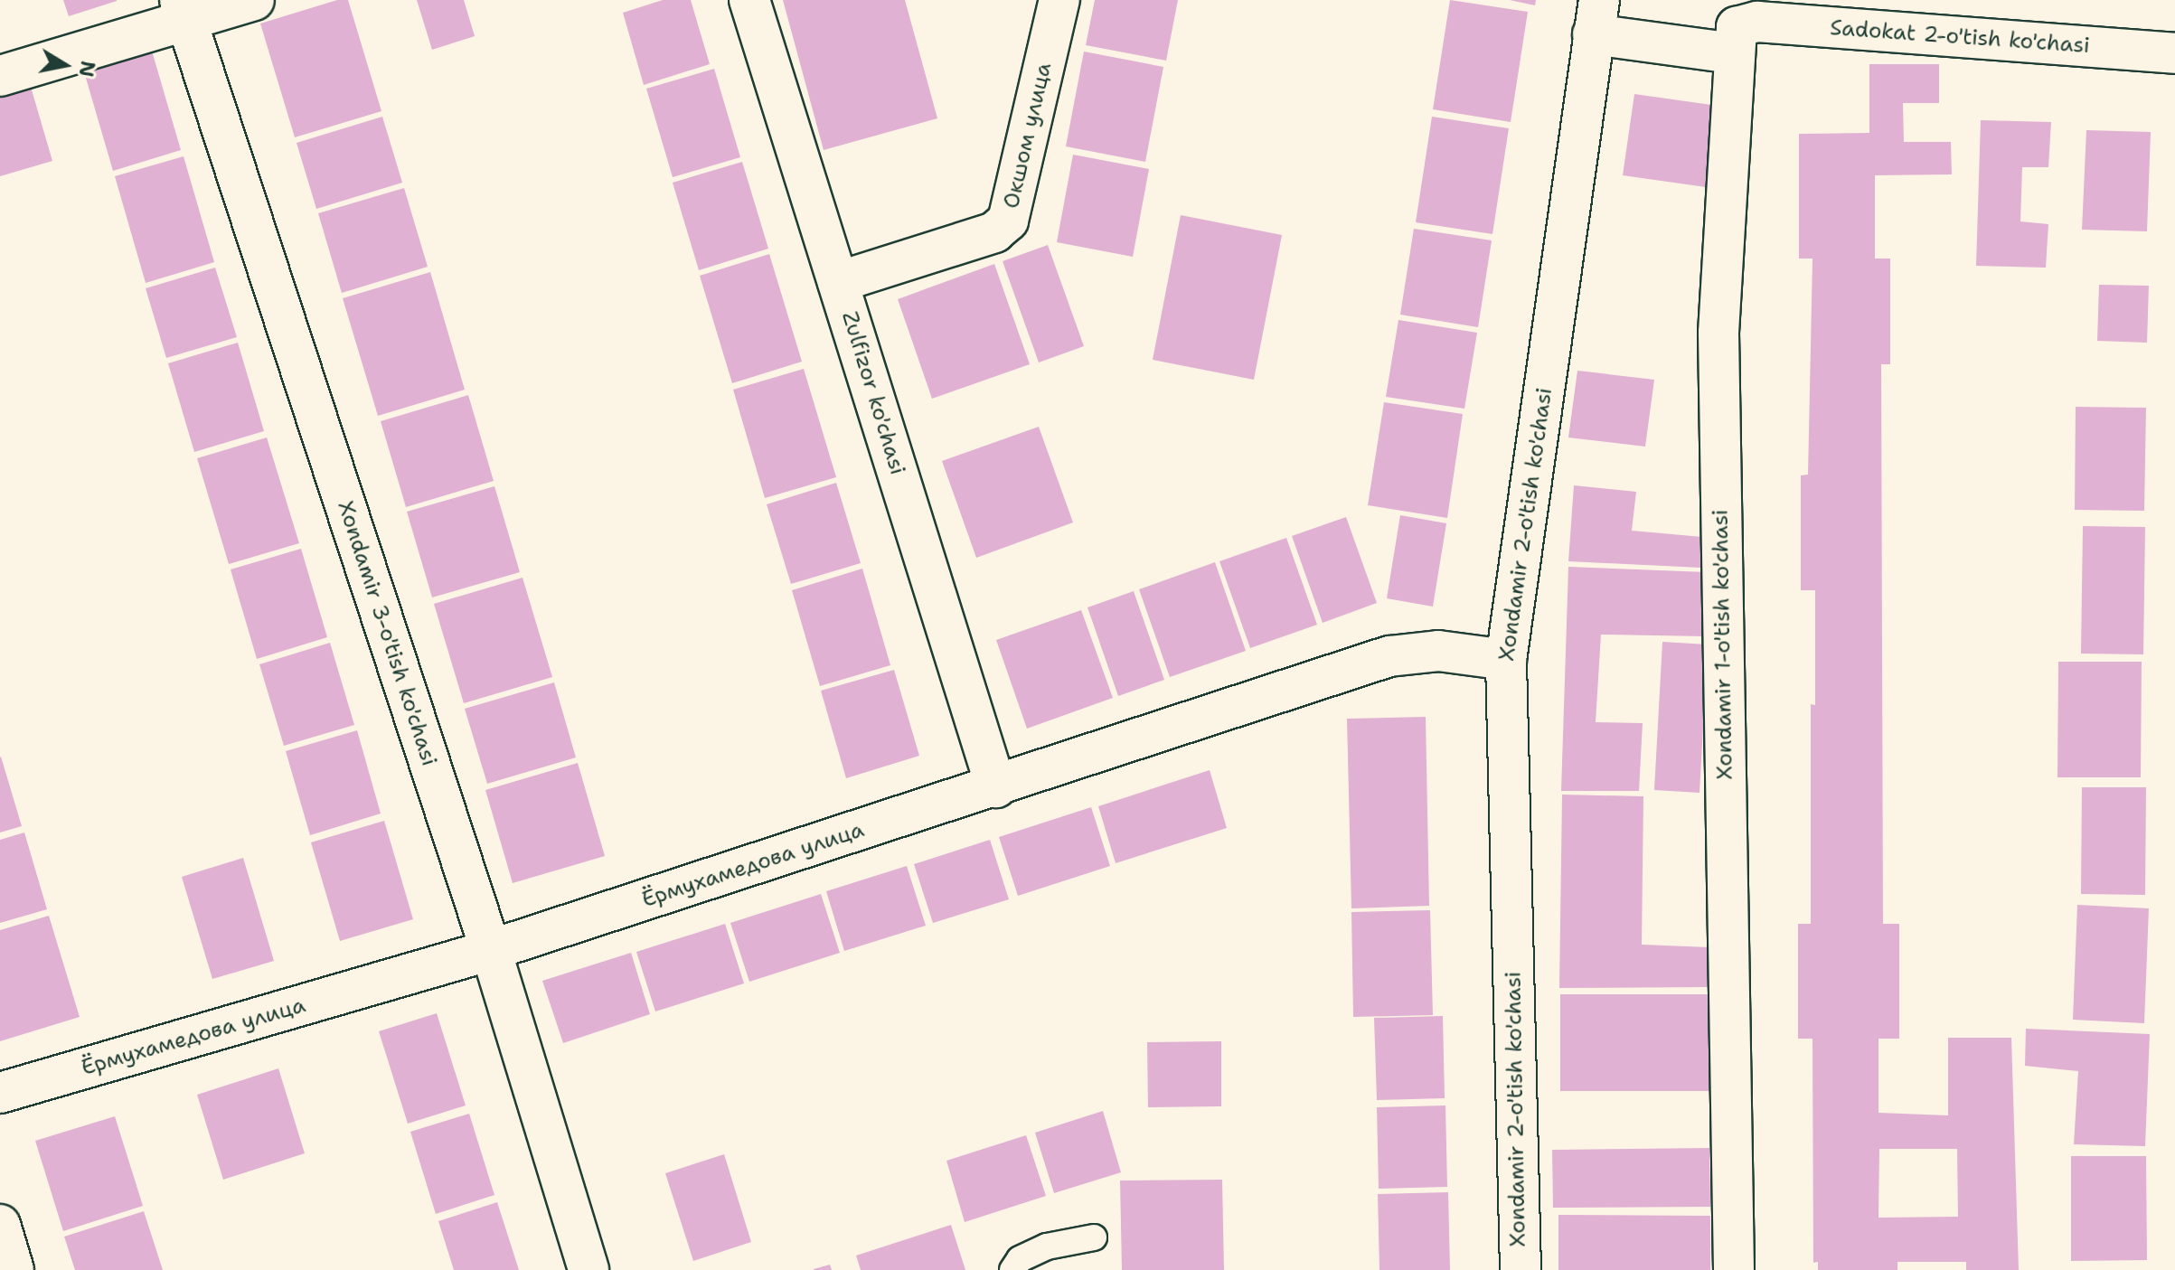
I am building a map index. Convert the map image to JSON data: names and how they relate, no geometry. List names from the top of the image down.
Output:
{
  "streets": {
    "street": [
      "Sadokat 2-o'tish ko'chasi",
      "Окшом улица",
      "Zulfizor ko'chasi",
      "Xondamir 2-o'tish ko'chasi",
      "Xondamir 3-o'tish ko'chasi",
      "Xondamir 1-o'tish ko'chasi",
      "Ёрмухамедова улица"
    ]
  },
  "crossings": [
    ["Sadokat 2-o'tish ko'chasi", "Xondamir 2-o'tish ko'chasi"],
    ["Sadokat 2-o'tish ko'chasi", "Xondamir 1-o'tish ko'chasi"],
    ["Окшом улица", "Zulfizor ko'chasi"],
    ["Zulfizor ko'chasi", "Ёрмухамедова улица"],
    ["Xondamir 2-o'tish ko'chasi", "Ёрмухамедова улица"],
    ["Xondamir 3-o'tish ko'chasi", "Ёрмухамедова улица"]
  ],
  "north": "right"
}
